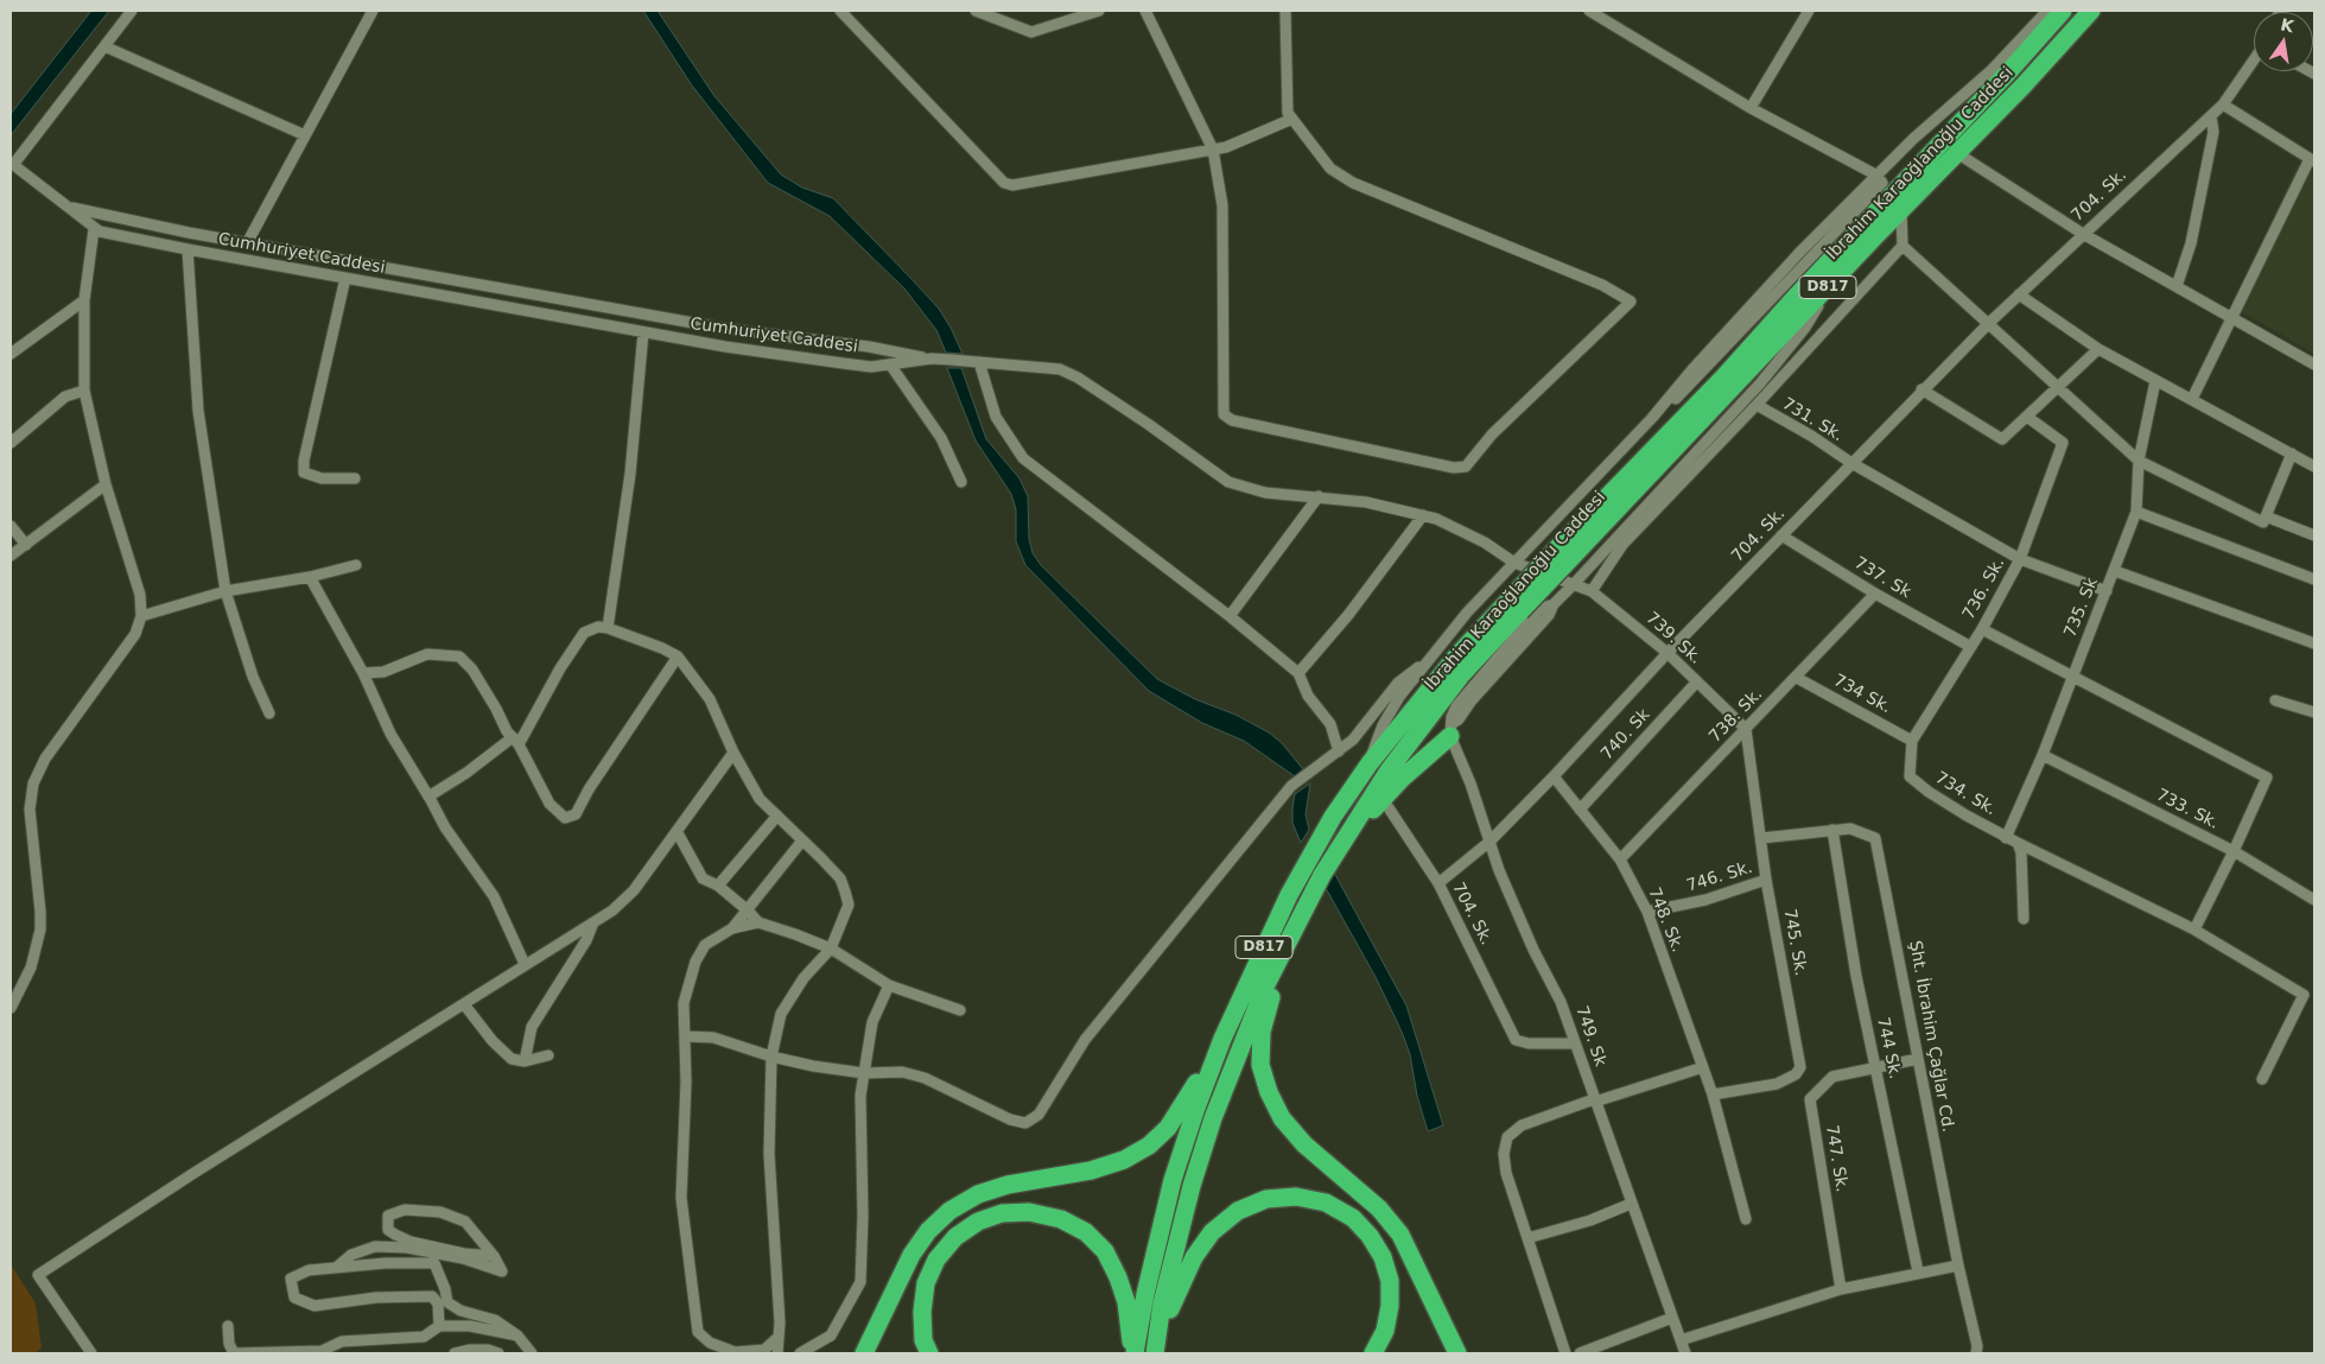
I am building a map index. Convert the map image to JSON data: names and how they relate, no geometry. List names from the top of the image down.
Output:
{
  "streets": {
    "highway": ["İbrahim Karaoğlanoğlu Caddesi", "D817"],
    "street": [
      "704. Sk.",
      "Cumhuriyet Caddesi",
      "731. Sk.",
      "737. Sk",
      "736. Sk.",
      "735. Sk",
      "739. Sk.",
      "734 Sk.",
      "738. Sk.",
      "740. Sk",
      "734. Sk.",
      "733. Sk.",
      "746. Sk.",
      "748. Sk.",
      "745. Sk.",
      "749. Sk",
      "Şht. İbrahim Çağlar Cd.",
      "744 Sk.",
      "747. Sk."
    ]
  },
  "crossings": [
    ["704. Sk.", "731. Sk."],
    ["704. Sk.", "737. Sk"],
    ["704. Sk.", "739. Sk."],
    ["704. Sk.", "748. Sk."],
    ["704. Sk.", "749. Sk"],
    ["Cumhuriyet Caddesi", "739. Sk."],
    ["731. Sk.", "736. Sk."],
    ["731. Sk.", "735. Sk"],
    ["737. Sk", "736. Sk."],
    ["737. Sk", "738. Sk."],
    ["736. Sk.", "734 Sk."],
    ["736. Sk.", "734. Sk."],
    ["735. Sk", "734. Sk."],
    ["735. Sk", "733. Sk."],
    ["739. Sk.", "738. Sk."],
    ["739. Sk.", "740. Sk"],
    ["739. Sk.", "745. Sk."],
    ["734 Sk.", "738. Sk."],
    ["734 Sk.", "734. Sk."],
    ["738. Sk.", "748. Sk."],
    ["738. Sk.", "745. Sk."],
    ["740. Sk", "748. Sk."],
    ["746. Sk.", "748. Sk."],
    ["746. Sk.", "745. Sk."],
    ["748. Sk.", "745. Sk."],
    ["745. Sk.", "Şht. İbrahim Çağlar Cd."],
    ["Şht. İbrahim Çağlar Cd.", "744 Sk."],
    ["744 Sk.", "747. Sk."]
  ],
  "north": "top"
}
